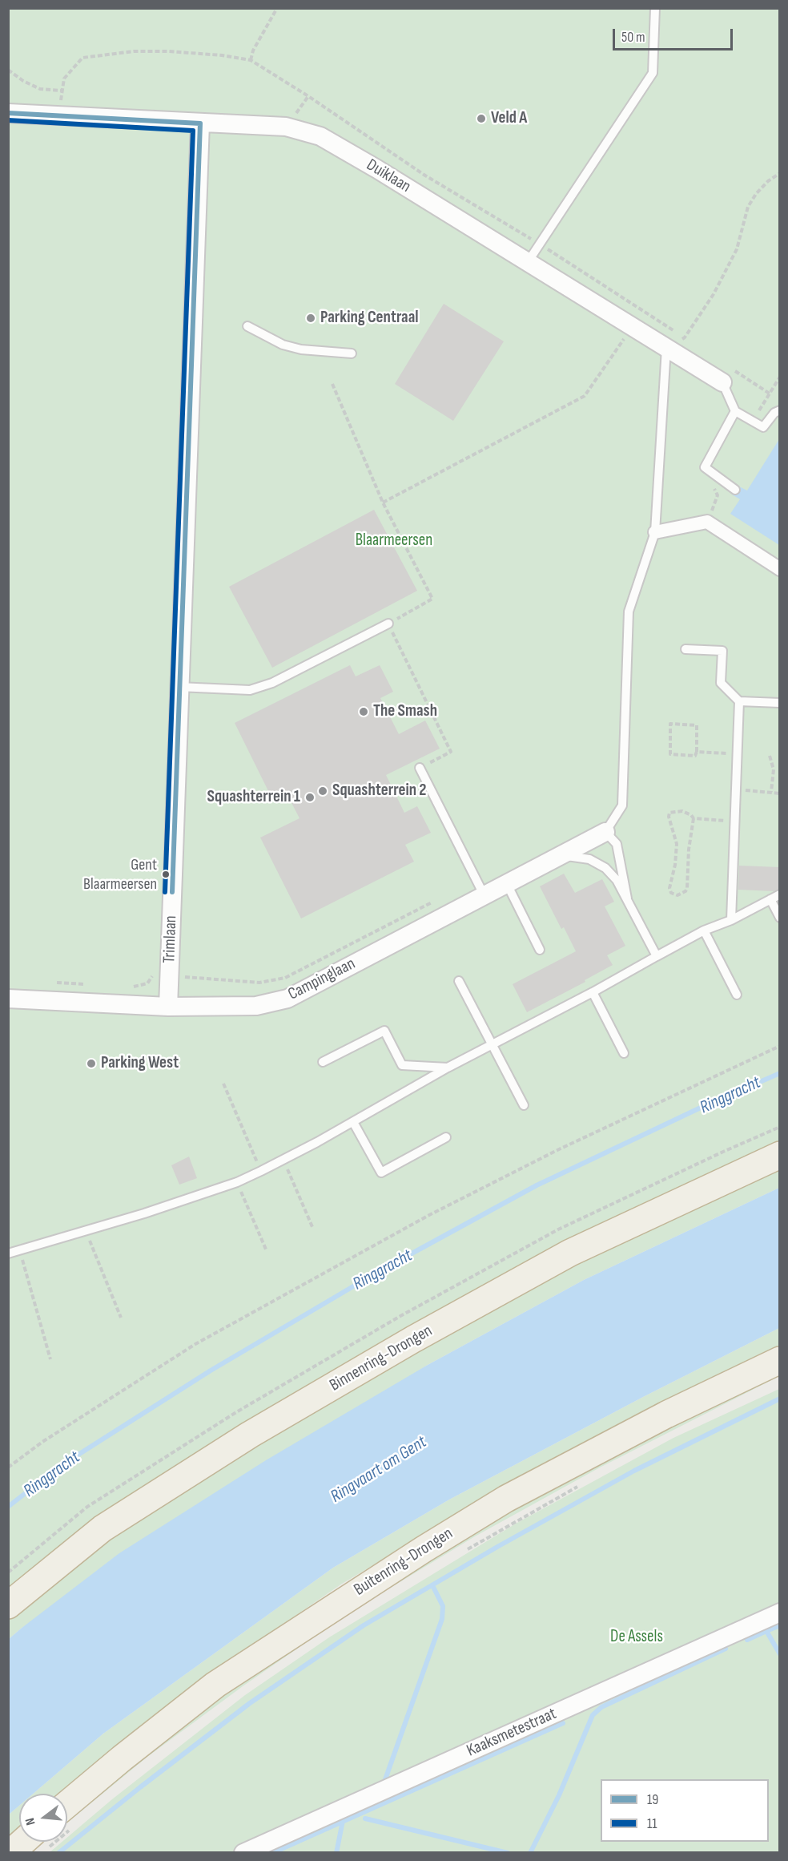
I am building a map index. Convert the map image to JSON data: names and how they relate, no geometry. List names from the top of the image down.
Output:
{
  "streets": {
    "highway": ["Binnenring-Drongen", "Buitenring-Drongen"],
    "street": [
      "Duiklaan",
      "Trimlaan",
      "Campinglaan",
      "Kaaksmetestraat"
    ]
  },
  "crossings": [
    ["Duiklaan", "Trimlaan"],
    ["Trimlaan", "Campinglaan"]
  ],
  "water": ["Ringgracht", "Ringvaart om Gent"],
  "parks": ["Blaarmeersen", "De Assels"],
  "places": [
    "Veld A",
    "Parking Centraal",
    "The Smash",
    "Squashterrein 2",
    "Squashterrein 1",
    "Gent Blaarmeersen",
    "Parking West"
  ],
  "lines": ["transit line 19", "transit line 11"],
  "legend": ["19", "11"],
  "scale_bar": "50 m",
  "north": "left"
}
